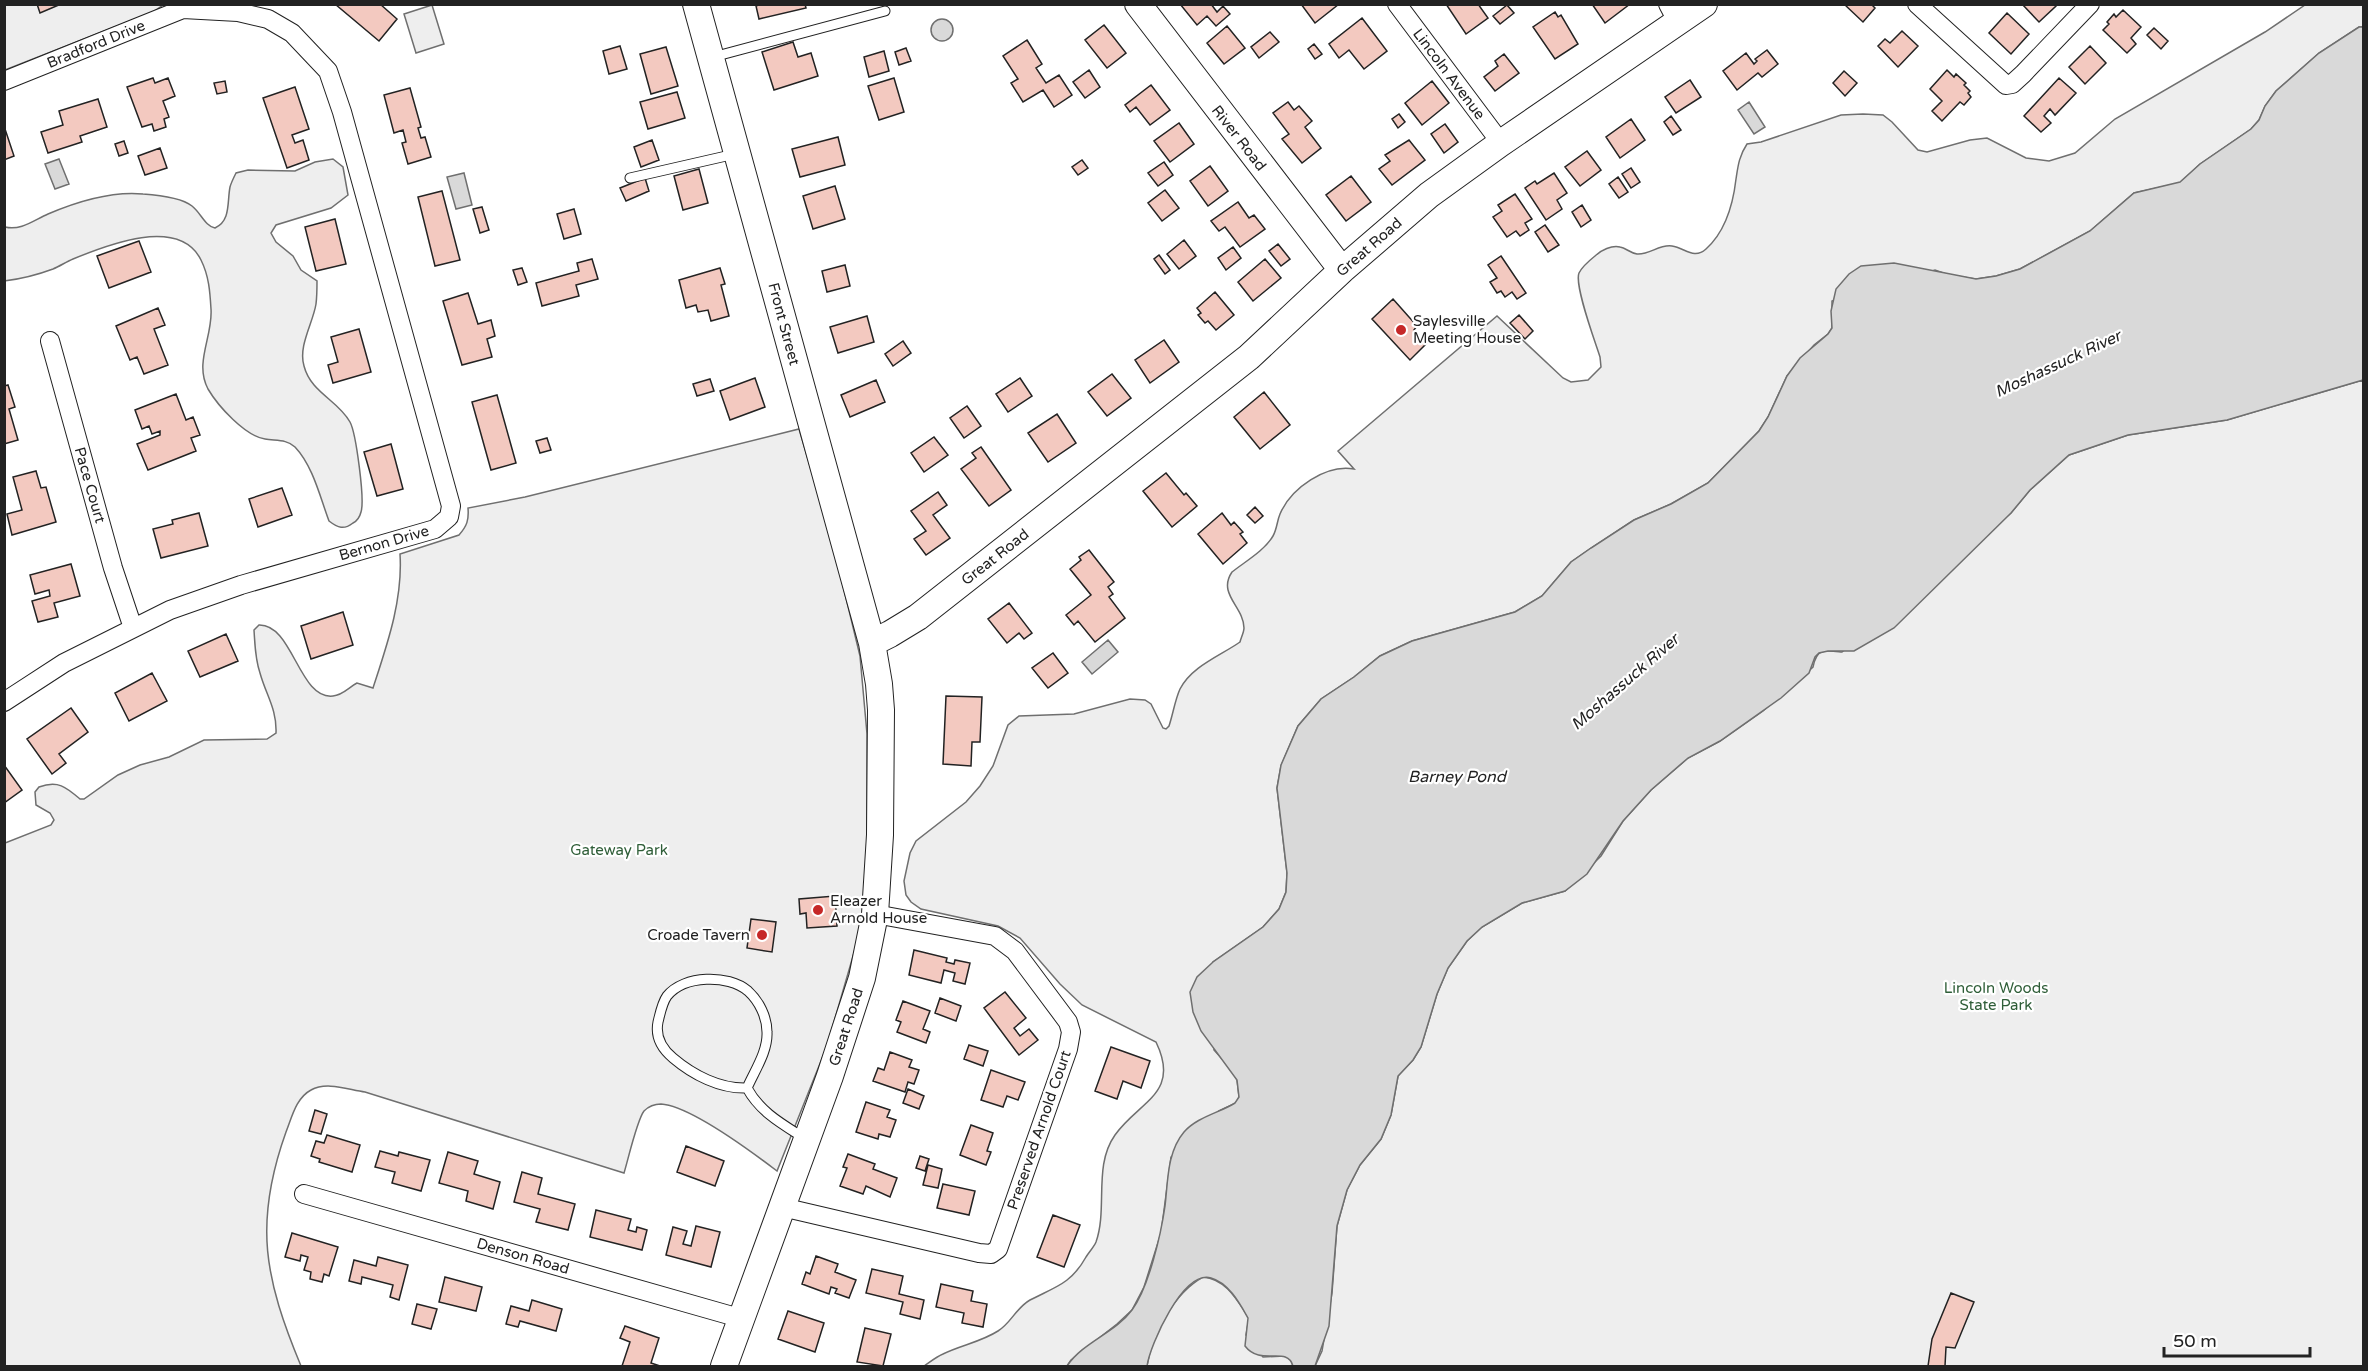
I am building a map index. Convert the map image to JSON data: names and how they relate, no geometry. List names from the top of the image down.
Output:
{
  "streets": {
    "main road": ["River Road", "Great Road", "Front Street"],
    "street": [
      "Bradford Drive",
      "Lincoln Avenue",
      "Pace Court",
      "Bernon Drive",
      "Preserved Arnold Court",
      "Denson Road"
    ]
  },
  "crossings": [
    ["Bradford Drive", "Bernon Drive"],
    ["Lincoln Avenue", "Great Road"],
    ["River Road", "Great Road"],
    ["Great Road", "Front Street"],
    ["Great Road", "Preserved Arnold Court"],
    ["Great Road", "Denson Road"],
    ["Pace Court", "Bernon Drive"]
  ],
  "water": ["Moshassuck River", "Barney Pond"],
  "parks": ["Gateway Park", "Lincoln Woods State Park"],
  "places": ["Saylesville Meeting House", "Eleazer Arnold House", "Croade Tavern"],
  "scale_bar": "50 m"
}
